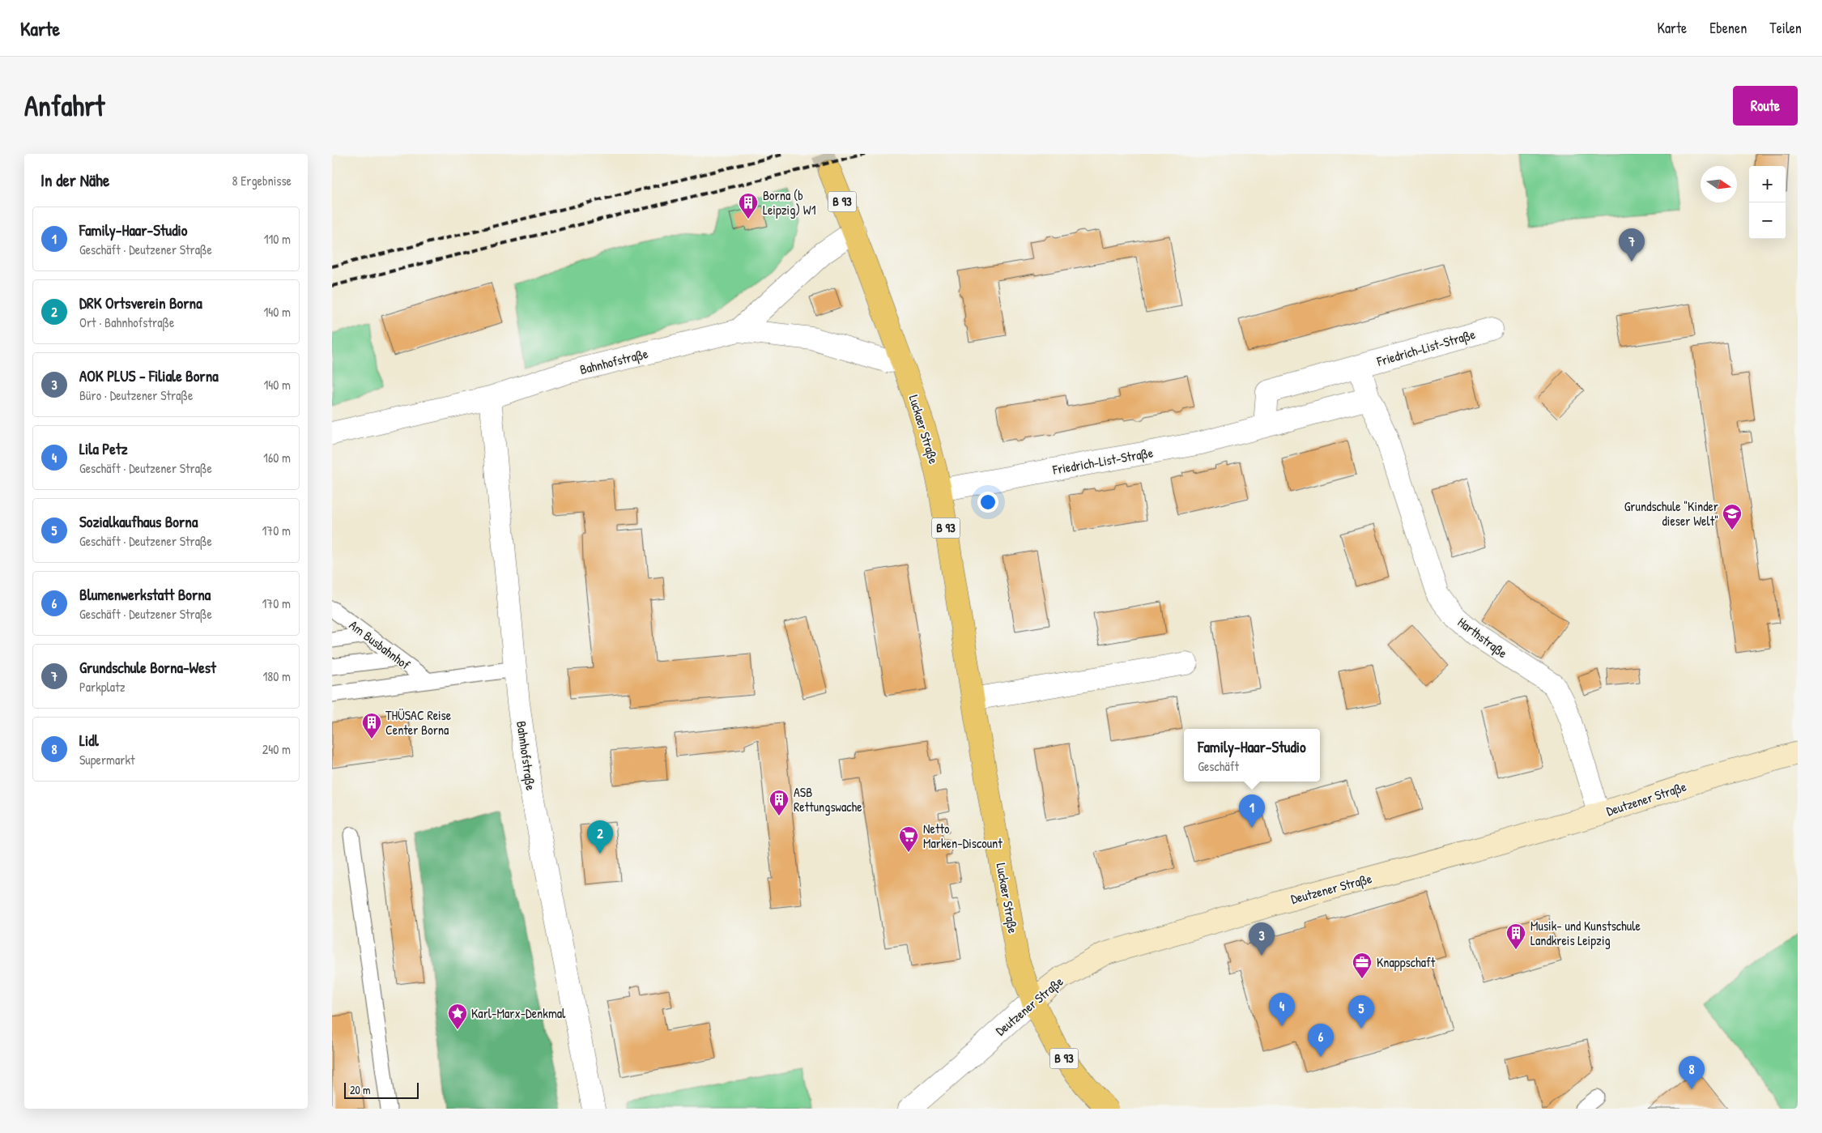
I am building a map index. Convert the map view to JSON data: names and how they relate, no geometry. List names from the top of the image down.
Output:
{
  "streets": {
    "main road": ["B 93", "Luckaer Straße", "Deutzener Straße"],
    "street": ["Friedrich-List-Straße", "Bahnhofstraße", "Harthstraße"],
    "lane": ["Am Busbahnhof"]
  },
  "crossings": [
    ["B 93", "Luckaer Straße"],
    ["B 93", "Deutzener Straße"],
    ["Friedrich-List-Straße", "Luckaer Straße"],
    ["Friedrich-List-Straße", "Harthstraße"],
    ["Bahnhofstraße", "Luckaer Straße"],
    ["Bahnhofstraße", "Am Busbahnhof"],
    ["Luckaer Straße", "Deutzener Straße"],
    ["Harthstraße", "Deutzener Straße"]
  ],
  "places": {
    "building": [
      "Borna (b Leipzig) W1",
      "THÜSAC Reise Center Borna",
      "ASB Rettungswache",
      "Musik- und Kunstschule Landkreis Leipzig"
    ],
    "school or university": ["Grundschule \"Kinder dieser Welt\""],
    "supermarket": ["Netto Marken-Discount"],
    "office": ["Knappschaft"],
    "place": ["Karl-Marx-Denkmal"]
  },
  "scale_bar": "20 m",
  "north": "right",
  "page": {
    "header": "Karte",
    "nav": ["Karte", "Ebenen", "Teilen"],
    "buttons": "Route",
    "title": "Anfahrt",
    "heading": ["In der Nähe", "8 Ergebnisse"],
    "map_buttons": ["+", "−"],
    "list": [
      {
        "mark": "1",
        "name": "Family-Haar-Studio",
        "note": "Geschäft · Deutzener Straße",
        "value": "110 m"
      },
      {
        "mark": "2",
        "name": "DRK Ortsverein Borna",
        "note": "Ort · Bahnhofstraße",
        "value": "140 m"
      },
      {
        "mark": "3",
        "name": "AOK PLUS - Filiale Borna",
        "note": "Büro · Deutzener Straße",
        "value": "140 m"
      },
      {
        "mark": "4",
        "name": "Lila Petz",
        "note": "Geschäft · Deutzener Straße",
        "value": "160 m"
      },
      {
        "mark": "5",
        "name": "Sozialkaufhaus Borna",
        "note": "Geschäft · Deutzener Straße",
        "value": "170 m"
      },
      {
        "mark": "6",
        "name": "Blumenwerkstatt Borna",
        "note": "Geschäft · Deutzener Straße",
        "value": "170 m"
      },
      {
        "mark": "7",
        "name": "Grundschule Borna-West",
        "note": "Parkplatz",
        "value": "180 m"
      },
      {
        "mark": "8",
        "name": "Lidl",
        "note": "Supermarkt",
        "value": "240 m"
      }
    ],
    "pins": [
      "7",
      "1",
      "2",
      "3",
      "4",
      "5",
      "6",
      "8"
    ],
    "popup": ["Family-Haar-Studio", "Geschäft"],
    "scale": "20 m"
  }
}
